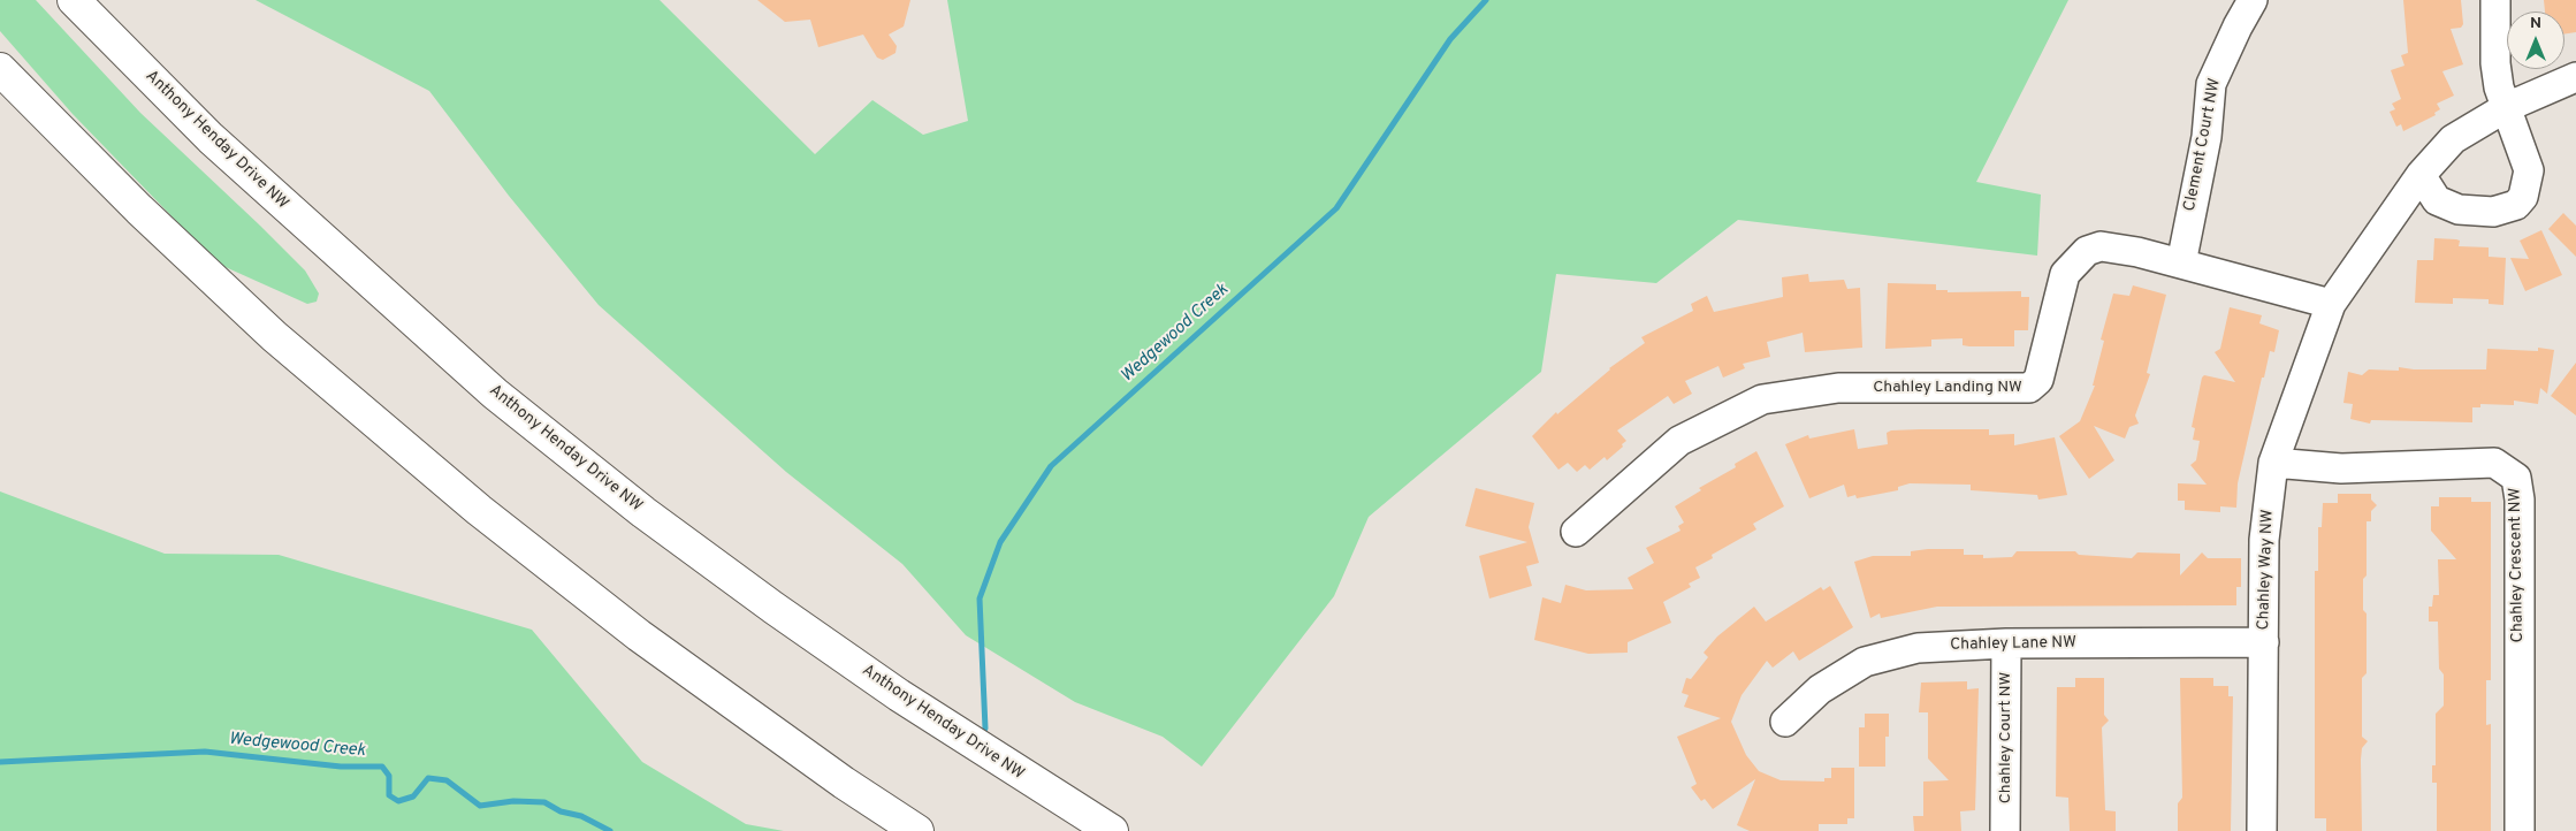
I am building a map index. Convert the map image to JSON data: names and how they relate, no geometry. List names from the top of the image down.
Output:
{
  "streets": {
    "highway": ["Anthony Henday Drive NW"],
    "street": [
      "Clement Court NW",
      "Chahley Landing NW",
      "Chahley Crescent NW",
      "Chahley Way NW",
      "Chahley Lane NW",
      "Chahley Court NW"
    ]
  },
  "crossings": [
    ["Clement Court NW", "Chahley Landing NW"],
    ["Chahley Landing NW", "Chahley Way NW"],
    ["Chahley Crescent NW", "Chahley Way NW"],
    ["Chahley Way NW", "Chahley Lane NW"],
    ["Chahley Lane NW", "Chahley Court NW"]
  ],
  "water": ["Wedgewood Creek"],
  "north": "top"
}
